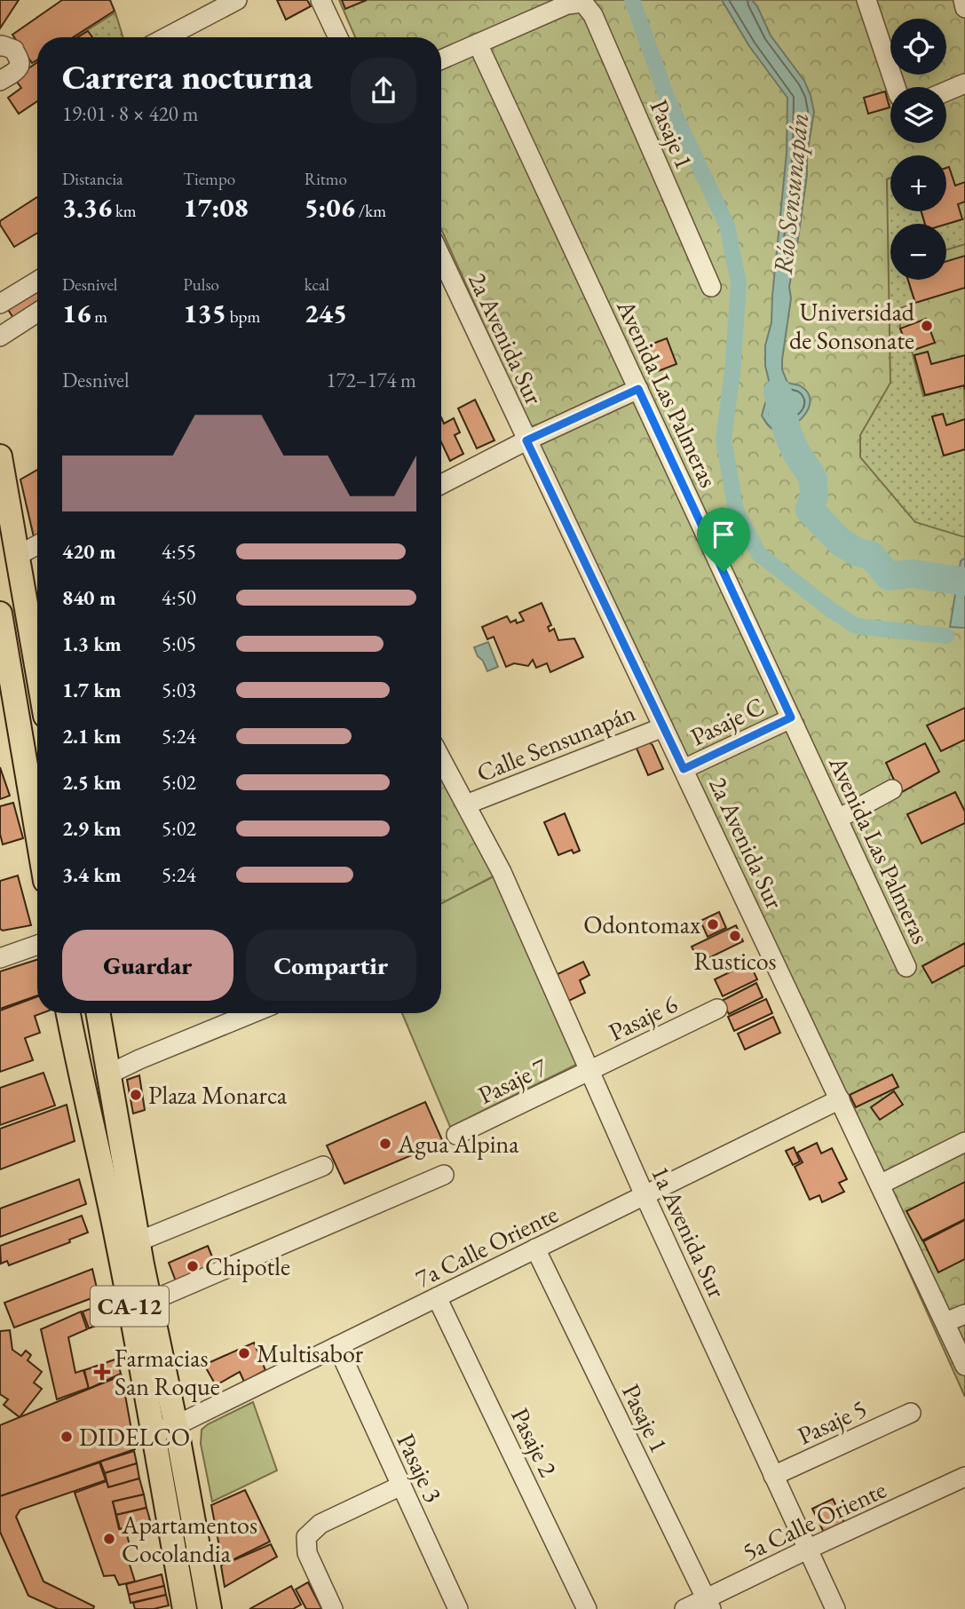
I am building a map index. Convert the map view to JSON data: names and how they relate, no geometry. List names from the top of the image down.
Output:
{
  "streets": {
    "main road": ["CA-12"],
    "street": [
      "Pasaje 1",
      "2a Avenida Sur",
      "Avenida Las Palmeras",
      "Pasaje C",
      "Calle Sensunapán",
      "Pasaje 6",
      "Pasaje 7",
      "1a Avenida Sur",
      "7a Calle Oriente",
      "Pasaje 5",
      "Pasaje 2",
      "Pasaje 3",
      "5a Calle Oriente"
    ]
  },
  "crossings": [
    ["Pasaje 1", "Avenida Las Palmeras"],
    ["Pasaje 1", "7a Calle Oriente"],
    ["Pasaje 1", "5a Calle Oriente"],
    ["2a Avenida Sur", "Pasaje C"],
    ["2a Avenida Sur", "Calle Sensunapán"],
    ["2a Avenida Sur", "7a Calle Oriente"],
    ["Avenida Las Palmeras", "Pasaje C"],
    ["Calle Sensunapán", "1a Avenida Sur"],
    ["Pasaje 6", "Pasaje 7"],
    ["Pasaje 6", "1a Avenida Sur"],
    ["Pasaje 7", "1a Avenida Sur"],
    ["1a Avenida Sur", "7a Calle Oriente"],
    ["1a Avenida Sur", "Pasaje 5"],
    ["1a Avenida Sur", "5a Calle Oriente"],
    ["7a Calle Oriente", "CA-12"],
    ["7a Calle Oriente", "Pasaje 2"],
    ["7a Calle Oriente", "Pasaje 3"]
  ],
  "water": ["Río Sensunapán"],
  "places": {
    "other": [
      "Universidad de Sonsonate",
      "Odontomax",
      "Rusticos",
      "Plaza Monarca",
      "Agua Alpina",
      "Chipotle",
      "Multisabor",
      "DIDELCO",
      "Apartamentos Cocolandia"
    ],
    "health": ["Farmacias San Roque"]
  },
  "page": {
    "map_buttons": ["+", "−"],
    "heading": ["Carrera nocturna", "19:01 · 8 × 420 m"],
    "stats": [
      ["Distancia", "3.36 km"],
      ["Tiempo", "17:08"],
      ["Ritmo", "5:06 /km"],
      ["Desnivel", "16 m"],
      ["Pulso", "135 bpm"],
      ["kcal", "245"]
    ],
    "chart": ["Desnivel", "172–174 m"],
    "list": [
      {
        "name": "420 m",
        "note": "4:55"
      },
      {
        "name": "840 m",
        "note": "4:50"
      },
      {
        "name": "1.3 km",
        "note": "5:05"
      },
      {
        "name": "1.7 km",
        "note": "5:03"
      },
      {
        "name": "2.1 km",
        "note": "5:24"
      },
      {
        "name": "2.5 km",
        "note": "5:02"
      },
      {
        "name": "2.9 km",
        "note": "5:02"
      },
      {
        "name": "3.4 km",
        "note": "5:24"
      }
    ],
    "buttons": ["Guardar", "Compartir"]
  }
}
